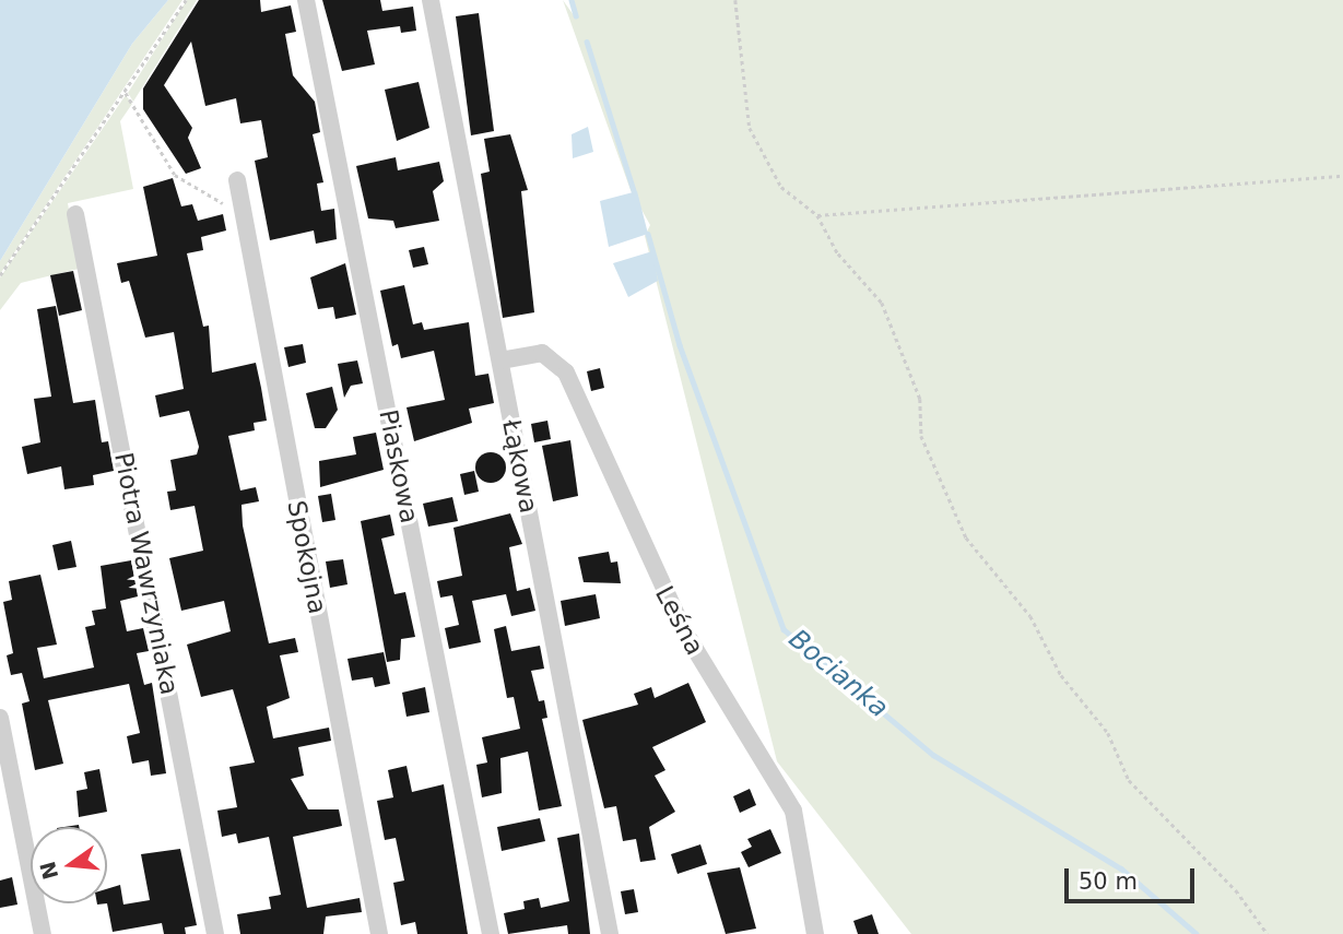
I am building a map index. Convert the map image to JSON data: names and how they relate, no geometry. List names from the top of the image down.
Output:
{
  "streets": {
    "street": [
      "Piaskowa",
      "Łąkowa",
      "Spokojna",
      "Piotra Wawrzyniaka",
      "Leśna"
    ]
  },
  "crossings": [
    ["Łąkowa", "Leśna"]
  ],
  "water": ["Bocianka"],
  "scale_bar": "50 m",
  "north": "left"
}
